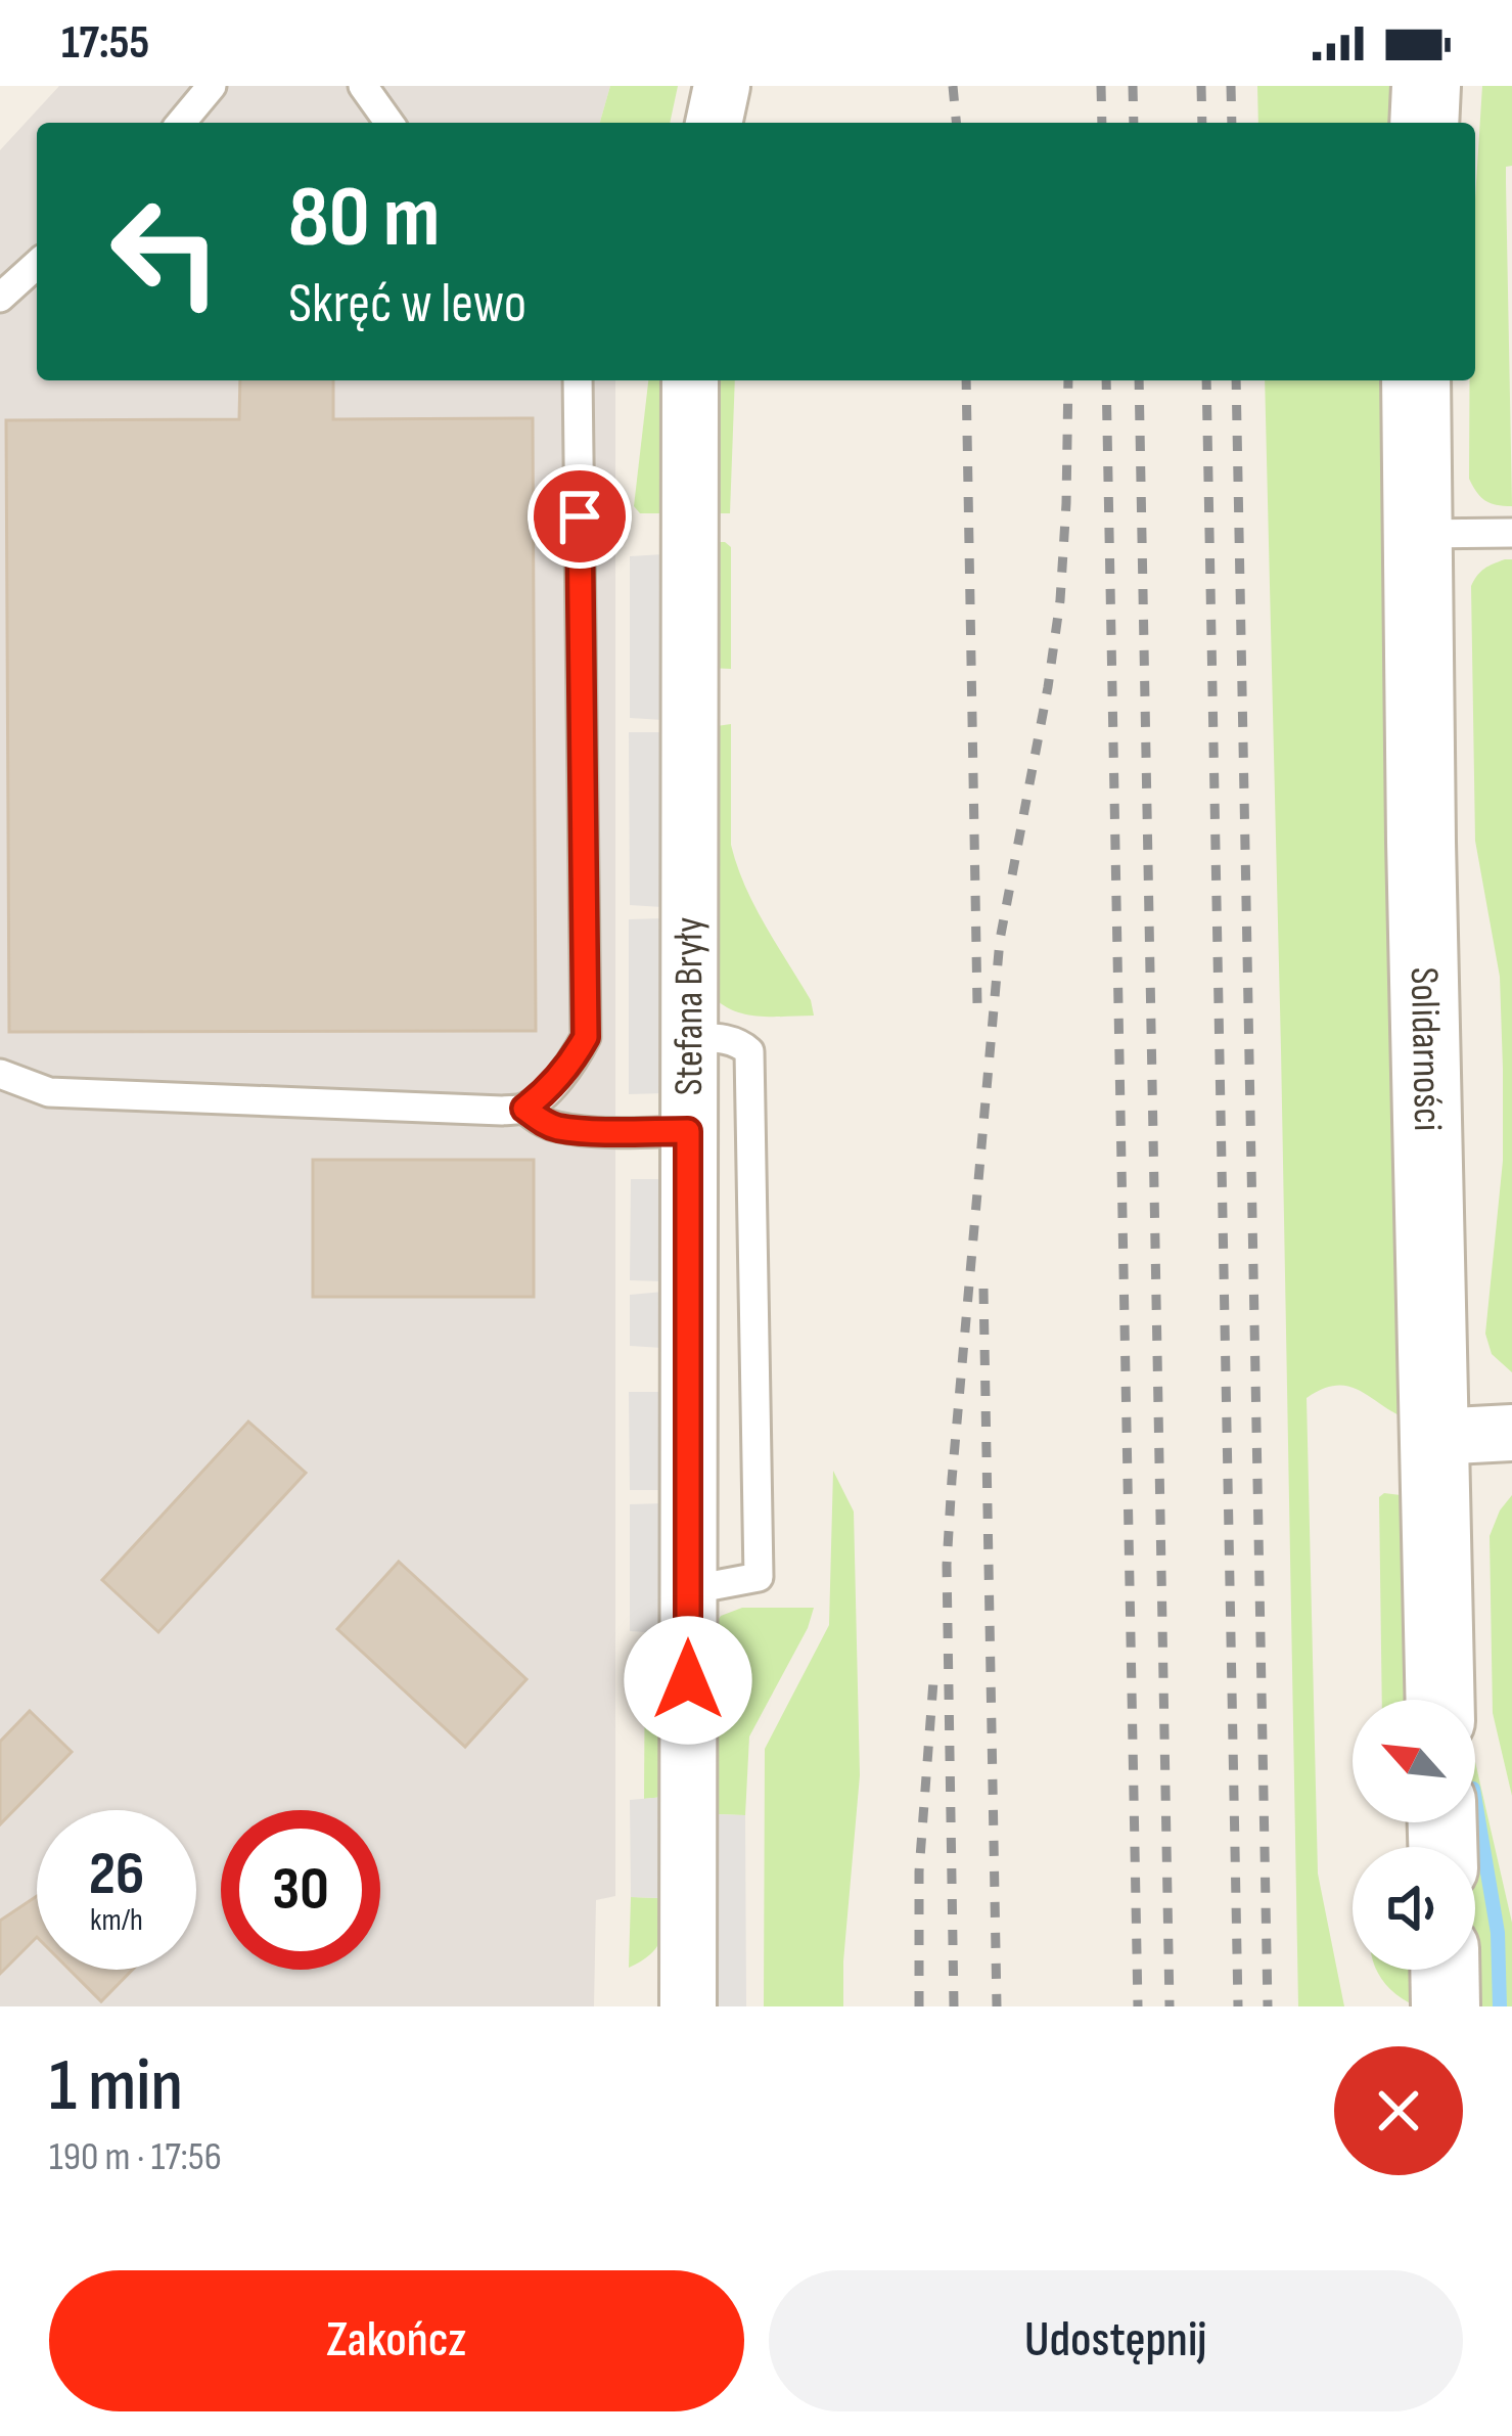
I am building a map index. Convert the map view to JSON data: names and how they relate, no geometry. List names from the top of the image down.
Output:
{
  "streets": {
    "street": ["Stefana Bryły", "Solidarności"]
  },
  "north": "top left",
  "page": {
    "status": "17:55",
    "turn": ["80 m", "Skręć w lewo"],
    "speed": "26 km/h",
    "limit": "30",
    "heading": ["1 min", "190 m · 17:56"],
    "buttons": ["Zakończ", "Udostępnij"]
  }
}
